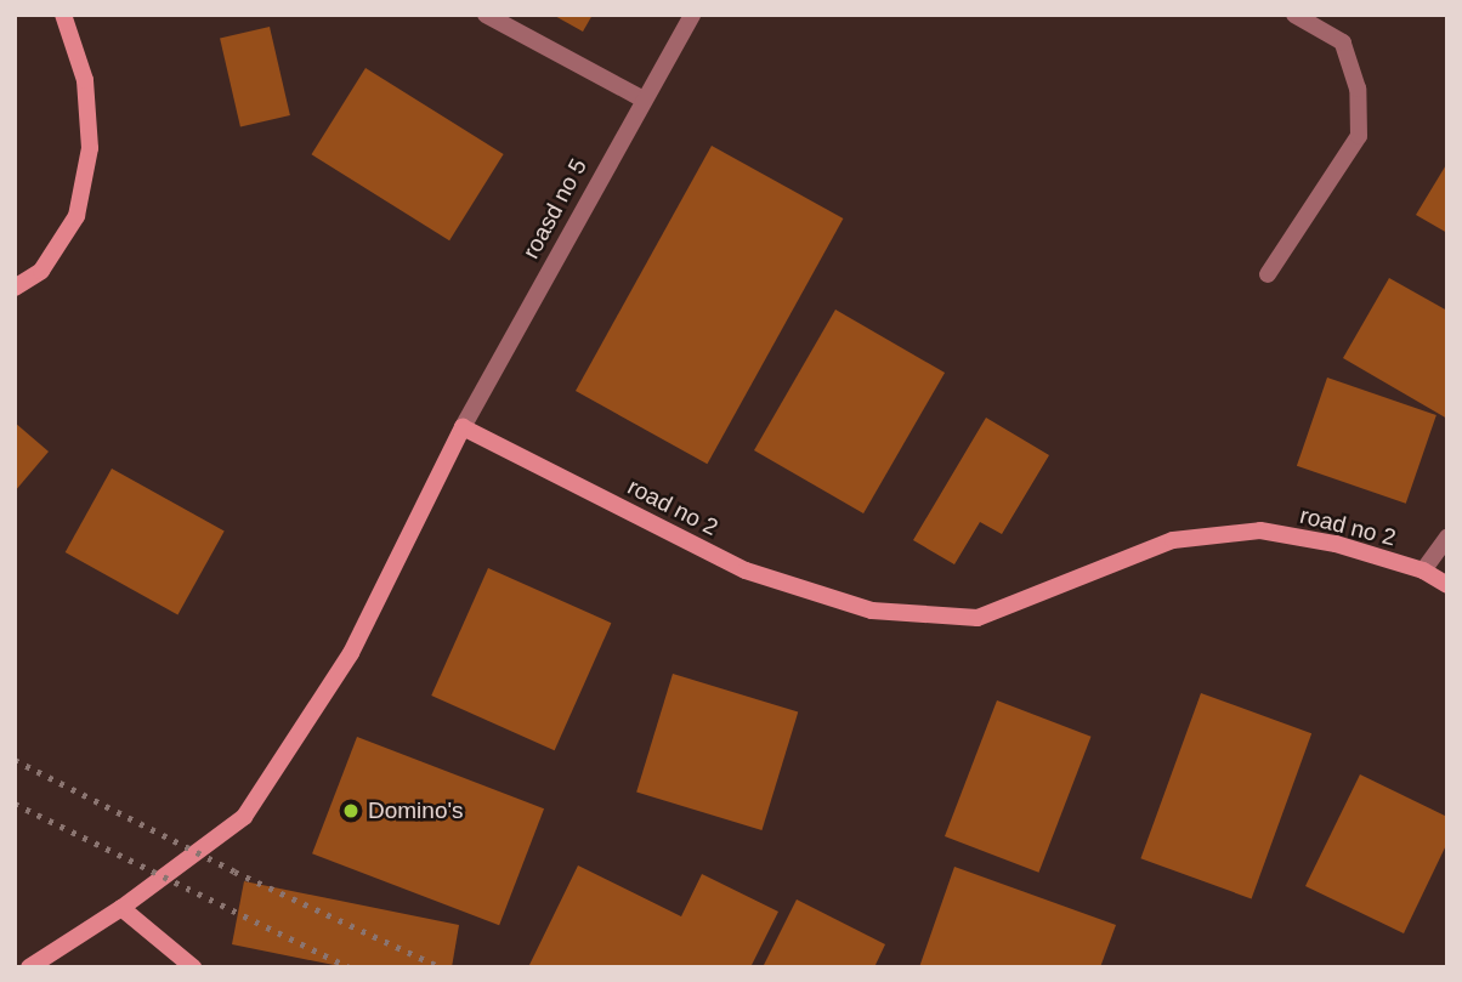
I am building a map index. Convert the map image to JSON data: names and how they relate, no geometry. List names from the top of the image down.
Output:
{
  "streets": {
    "main road": ["road no 2"],
    "street": ["roasd no 5"]
  },
  "crossings": [
    ["roasd no 5", "road no 2"]
  ],
  "places": ["Domino's"]
}
